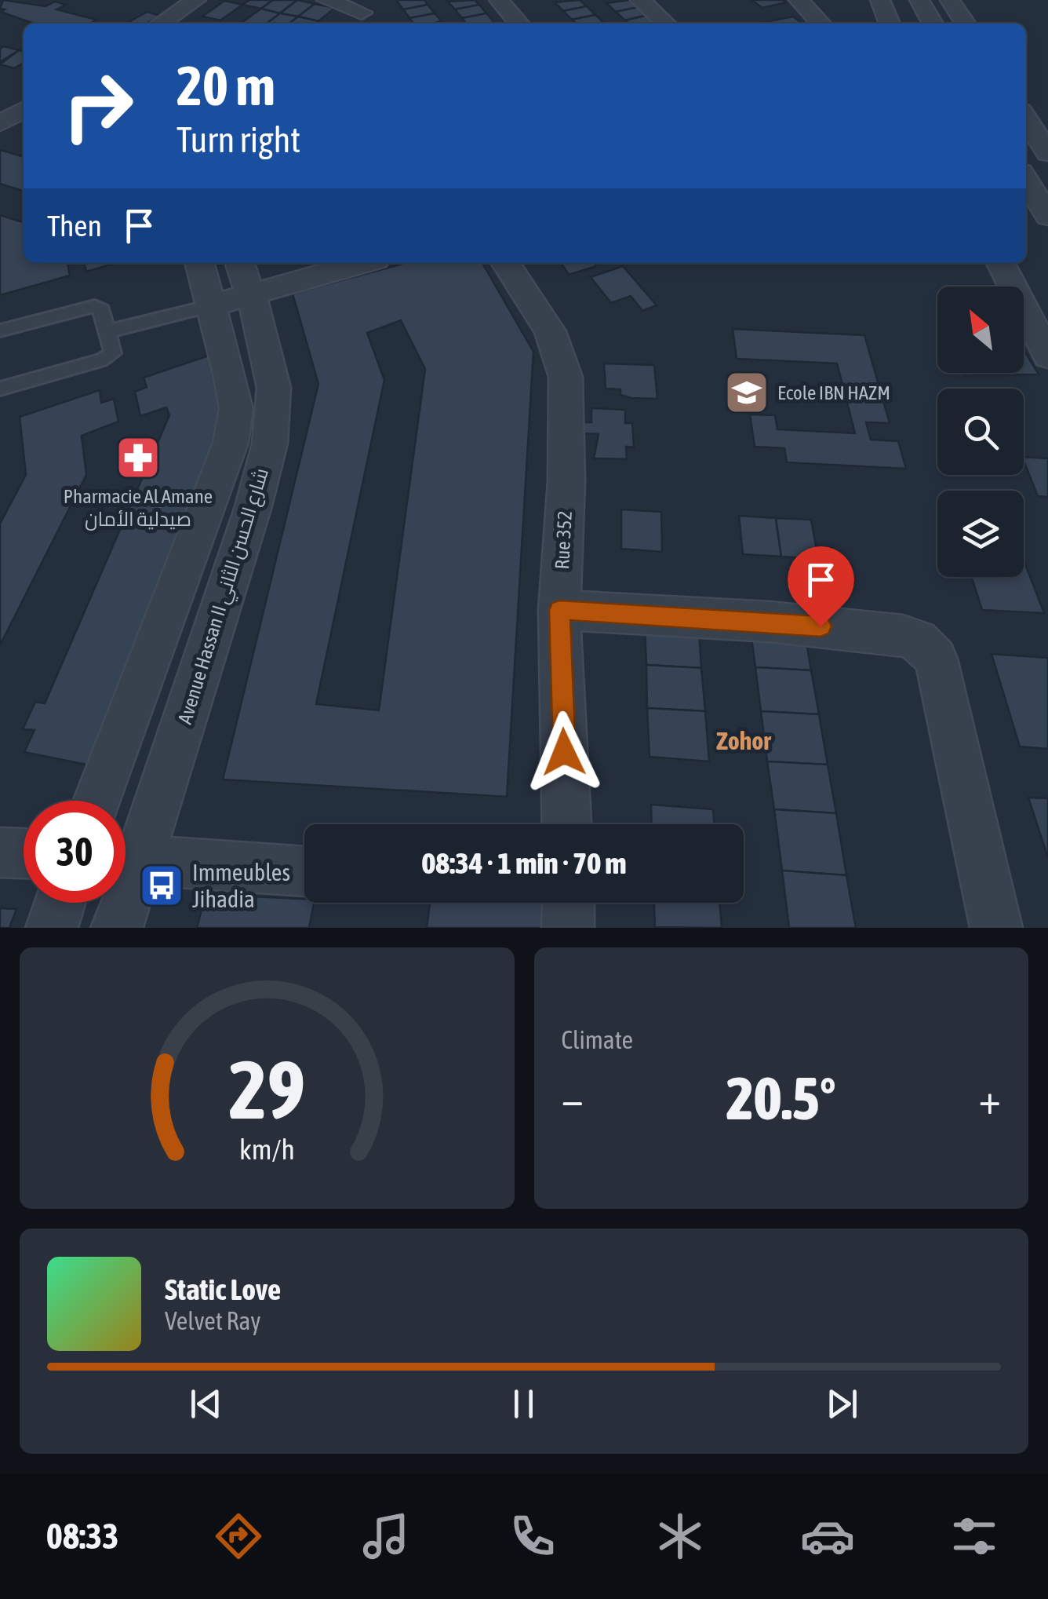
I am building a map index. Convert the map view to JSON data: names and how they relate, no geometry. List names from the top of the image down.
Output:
{
  "streets": {
    "street": ["Rue 352", "Avenue Hassan II شارع الحسن الثاني"]
  },
  "districts": ["Zohor"],
  "places": {
    "school or university": ["Ecole IBN HAZM"],
    "pharmacy": ["Pharmacie Al Amane صيدلية الأمان"],
    "bus stop": ["Immeubles Jihadia"]
  },
  "north": "top left",
  "page": {
    "turn": ["20 m", "Turn right"],
    "then": "Then",
    "limit": "30",
    "trip": "08:34 · 1 min · 70 m",
    "tile": "Climate",
    "heat": ["−", "20.5°", "+"],
    "song": ["Static Love", "Velvet Ray"],
    "tabs": "08:33",
    "gauge": ["29", "km/h"]
  }
}
